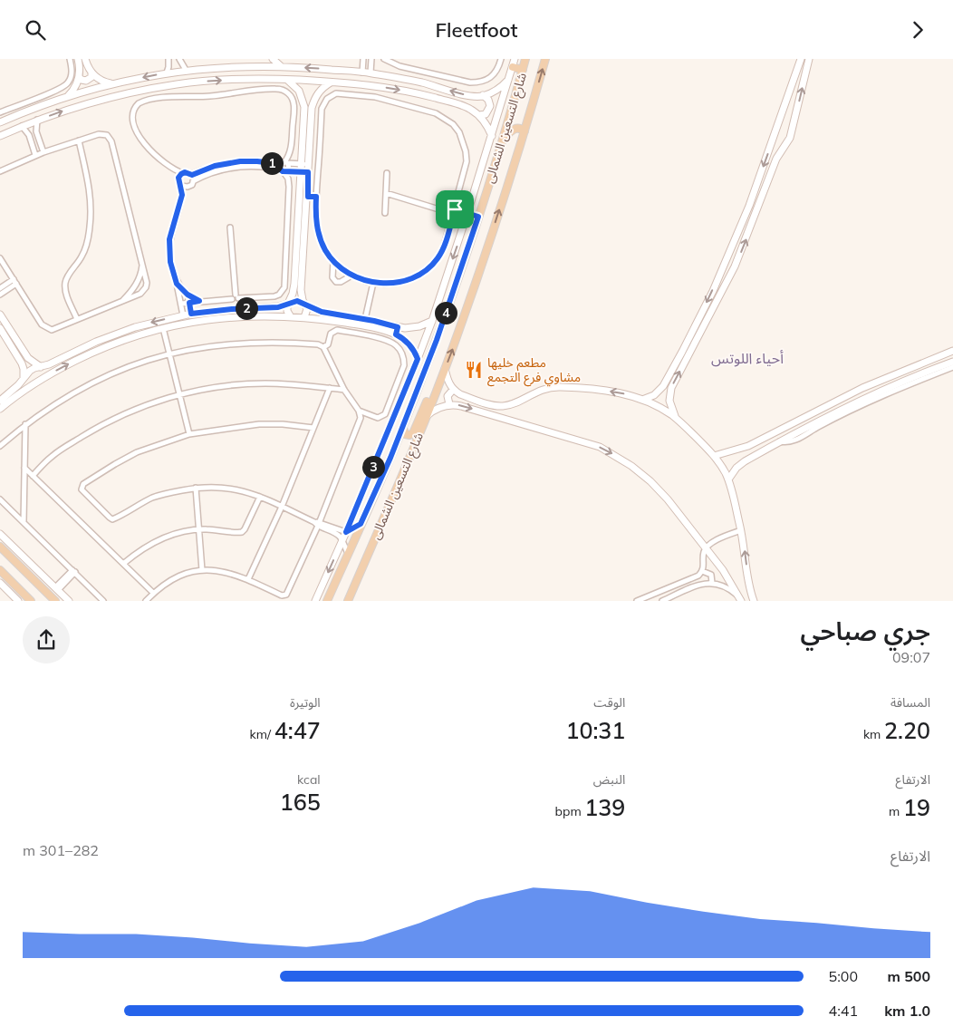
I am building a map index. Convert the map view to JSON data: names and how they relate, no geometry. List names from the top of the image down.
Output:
{
  "streets": {
    "main road": ["شارع التسعين الشمالى"]
  },
  "districts": ["أحياء اللوتس"],
  "places": {
    "restaurant": ["مطعم خليها مشاوي فرع التجمع"]
  },
  "page": {
    "header": "Fleetfoot",
    "pins": [
      "1",
      "2",
      "4",
      "3"
    ],
    "heading": ["جري صباحي", "09:07"],
    "stats": [
      ["المسافة", "2.20 km"],
      ["الوقت", "10:31"],
      ["الوتيرة", "4:47 /km"],
      ["الارتفاع", "19 m"],
      ["النبض", "139 bpm"],
      ["kcal", "165"]
    ],
    "chart": ["الارتفاع", "282–301 m"],
    "list": [
      {
        "name": "500 m",
        "note": "5:00"
      },
      {
        "name": "1.0 km",
        "note": "4:41"
      }
    ]
  }
}
